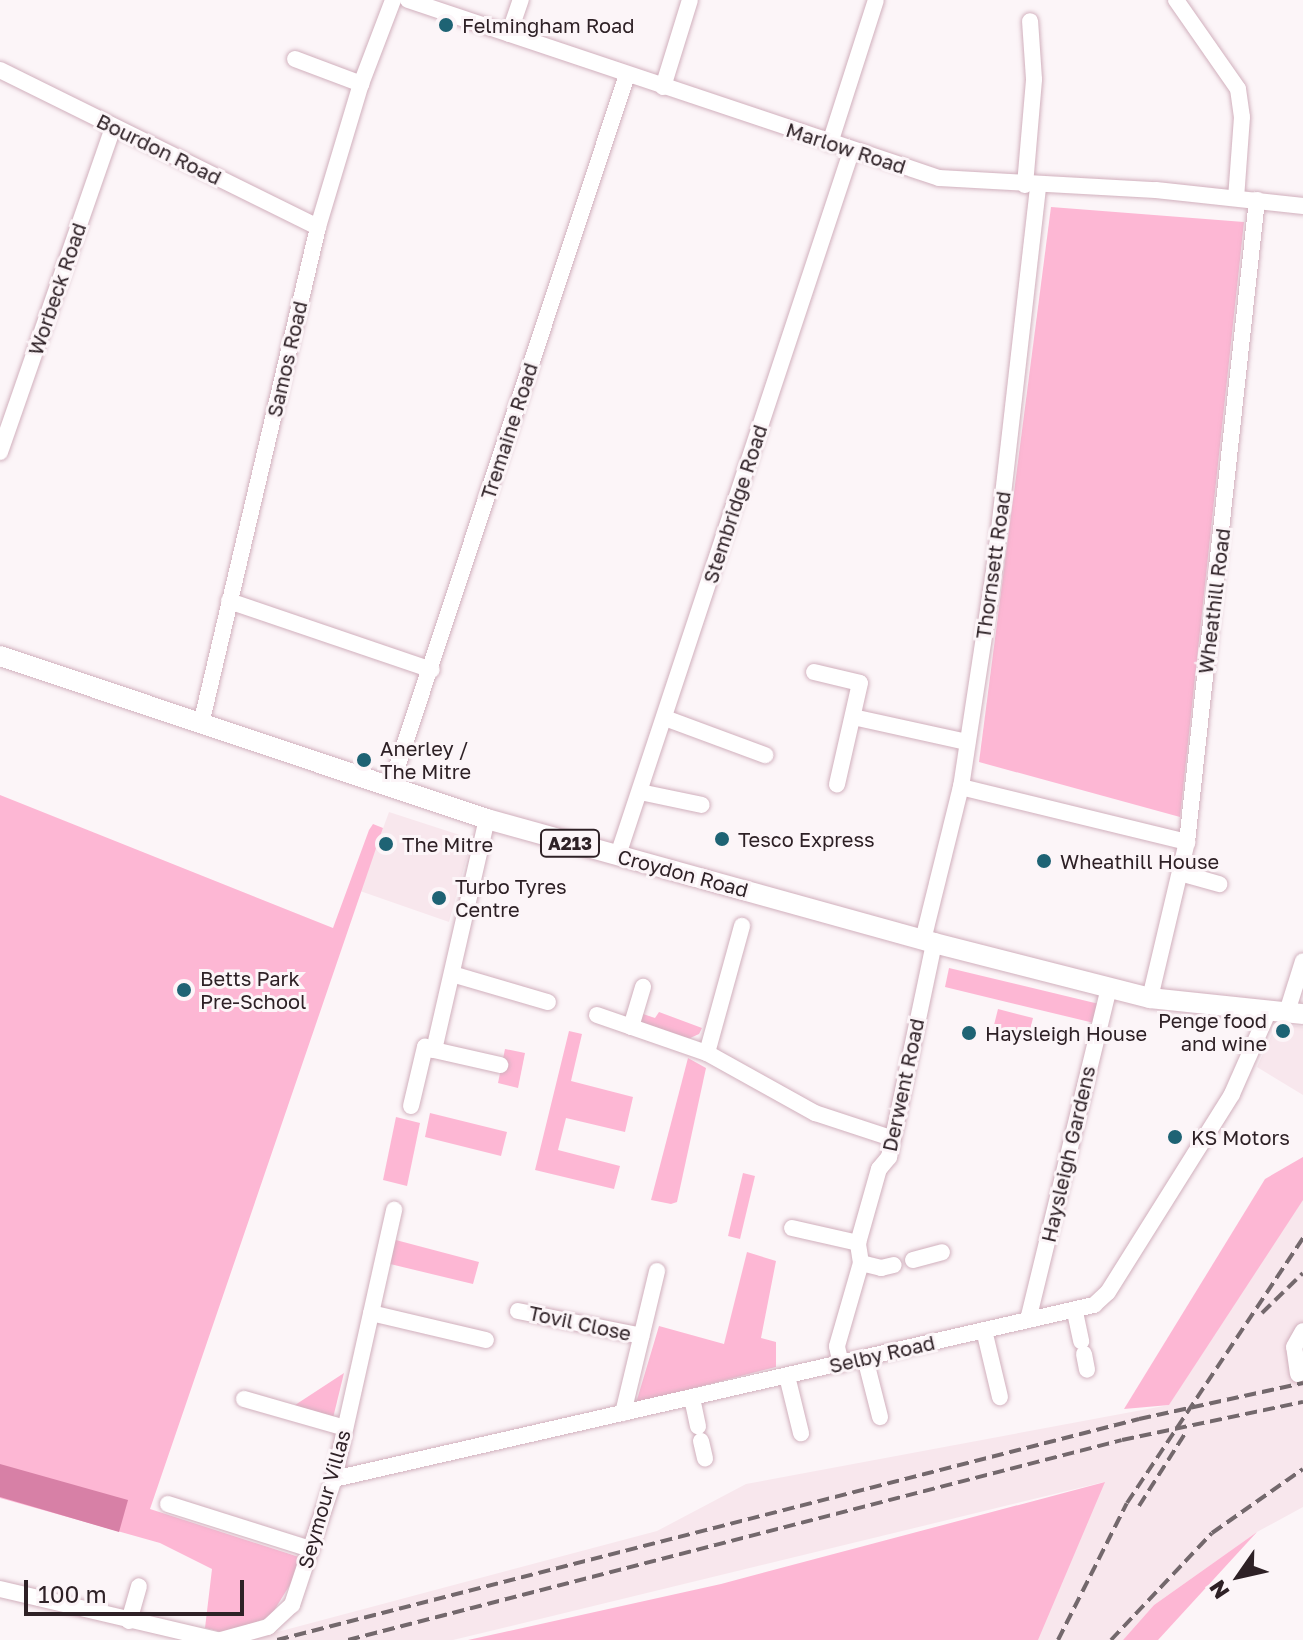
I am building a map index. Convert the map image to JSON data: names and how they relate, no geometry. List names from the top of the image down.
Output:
{
  "streets": {
    "main road": ["A213", "Croydon Road"],
    "street": [
      "Marlow Road",
      "Bourdon Road",
      "Worbeck Road",
      "Samos Road",
      "Tremaine Road",
      "Stembridge Road",
      "Thornsett Road",
      "Wheathill Road",
      "Derwent Road",
      "Haysleigh Gardens",
      "Tovil Close",
      "Selby Road",
      "Seymour Villas"
    ]
  },
  "crossings": [
    ["Marlow Road", "Tremaine Road"],
    ["Marlow Road", "Stembridge Road"],
    ["Marlow Road", "Thornsett Road"],
    ["Marlow Road", "Wheathill Road"],
    ["Bourdon Road", "Worbeck Road"],
    ["Bourdon Road", "Samos Road"],
    ["Samos Road", "Croydon Road"],
    ["Tremaine Road", "Croydon Road"],
    ["Stembridge Road", "Croydon Road"],
    ["Thornsett Road", "Croydon Road"],
    ["Thornsett Road", "Derwent Road"],
    ["Wheathill Road", "Croydon Road"],
    ["Croydon Road", "Derwent Road"],
    ["Croydon Road", "Haysleigh Gardens"],
    ["Croydon Road", "Selby Road"],
    ["Derwent Road", "Selby Road"],
    ["Haysleigh Gardens", "Selby Road"],
    ["Tovil Close", "Selby Road"],
    ["Selby Road", "Seymour Villas"]
  ],
  "places": [
    "Felmingham Road",
    "Anerley / The Mitre",
    "Tesco Express",
    "The Mitre",
    "Wheathill House",
    "Turbo Tyres Centre",
    "Betts Park Pre-School",
    "Penge food and wine",
    "Haysleigh House",
    "KS Motors"
  ],
  "scale_bar": "100 m",
  "north": "bottom left"
}
